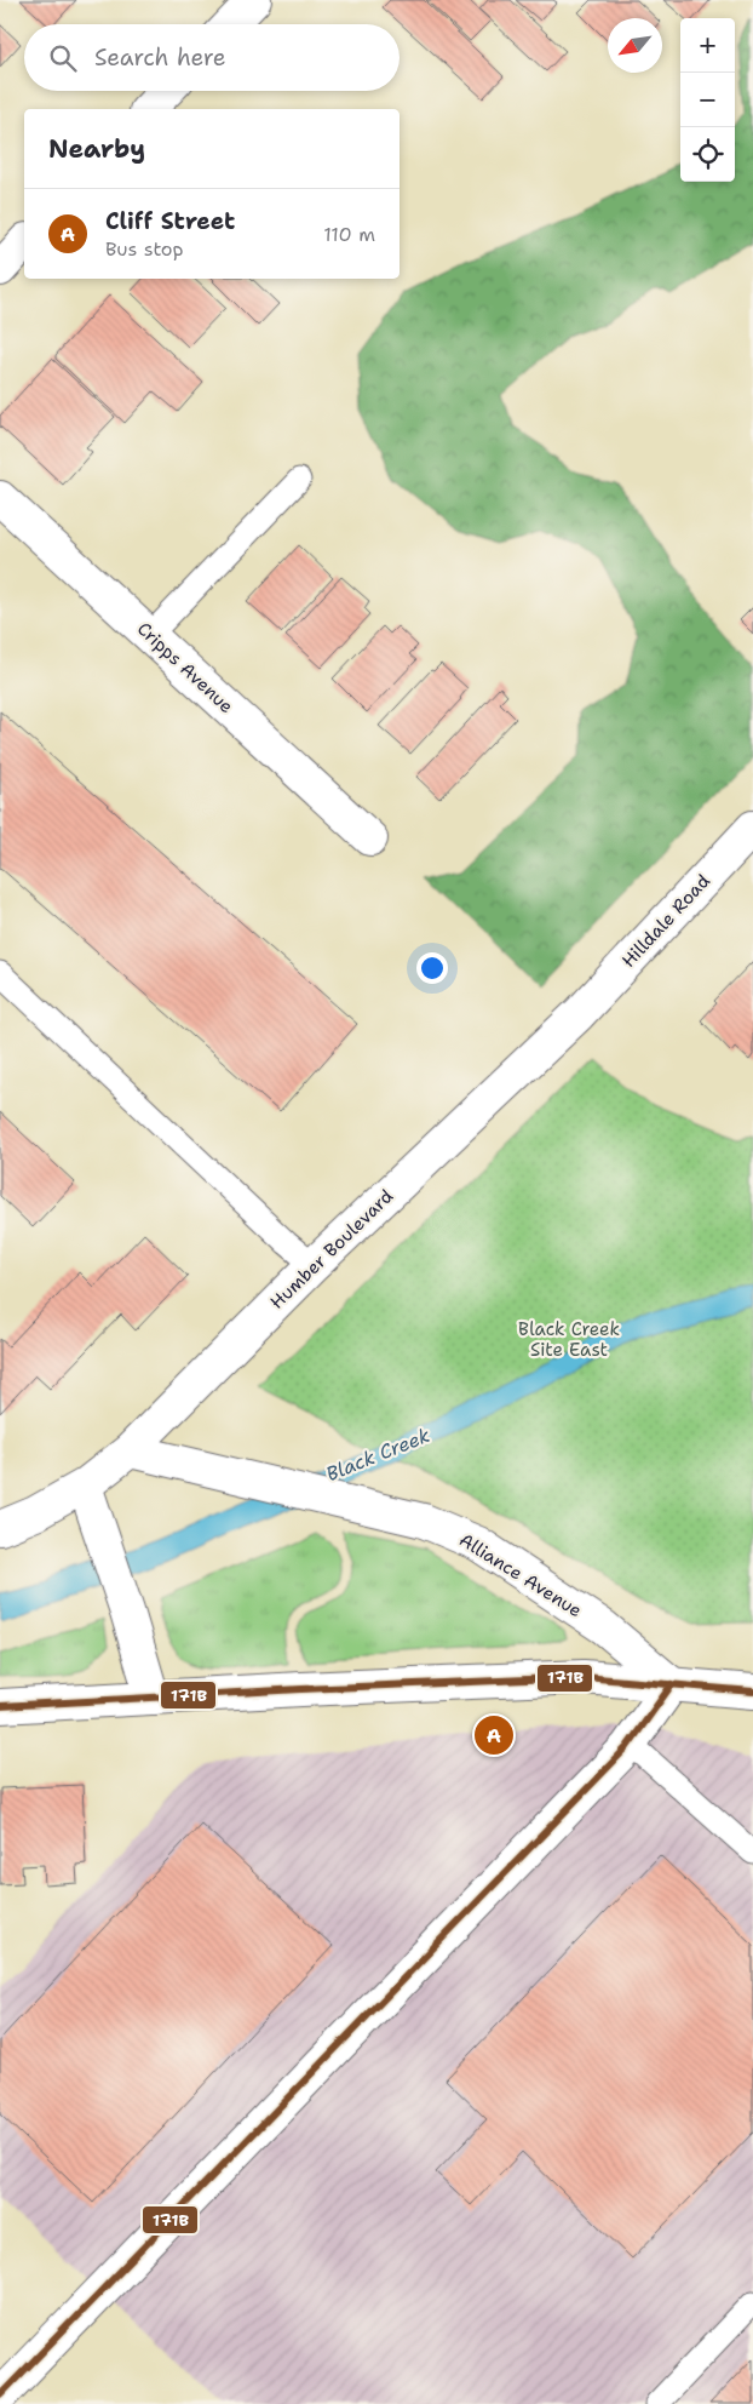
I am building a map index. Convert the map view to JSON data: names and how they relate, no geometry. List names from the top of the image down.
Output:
{
  "streets": {
    "street": [
      "Cripps Avenue",
      "Hilldale Road",
      "Humber Boulevard",
      "Alliance Avenue"
    ]
  },
  "crossings": [
    ["Hilldale Road", "Humber Boulevard"],
    ["Humber Boulevard", "Alliance Avenue"]
  ],
  "water": ["Black Creek"],
  "parks": ["Black Creek Site East"],
  "lines": ["transit line 171B"],
  "north": "bottom left",
  "page": {
    "map_buttons": ["+", "−"],
    "search": "Search here",
    "heading": "Nearby",
    "list": [
      {
        "mark": "A",
        "name": "Cliff Street",
        "note": "Bus stop",
        "value": "110 m"
      }
    ],
    "pins": "A"
  }
}
